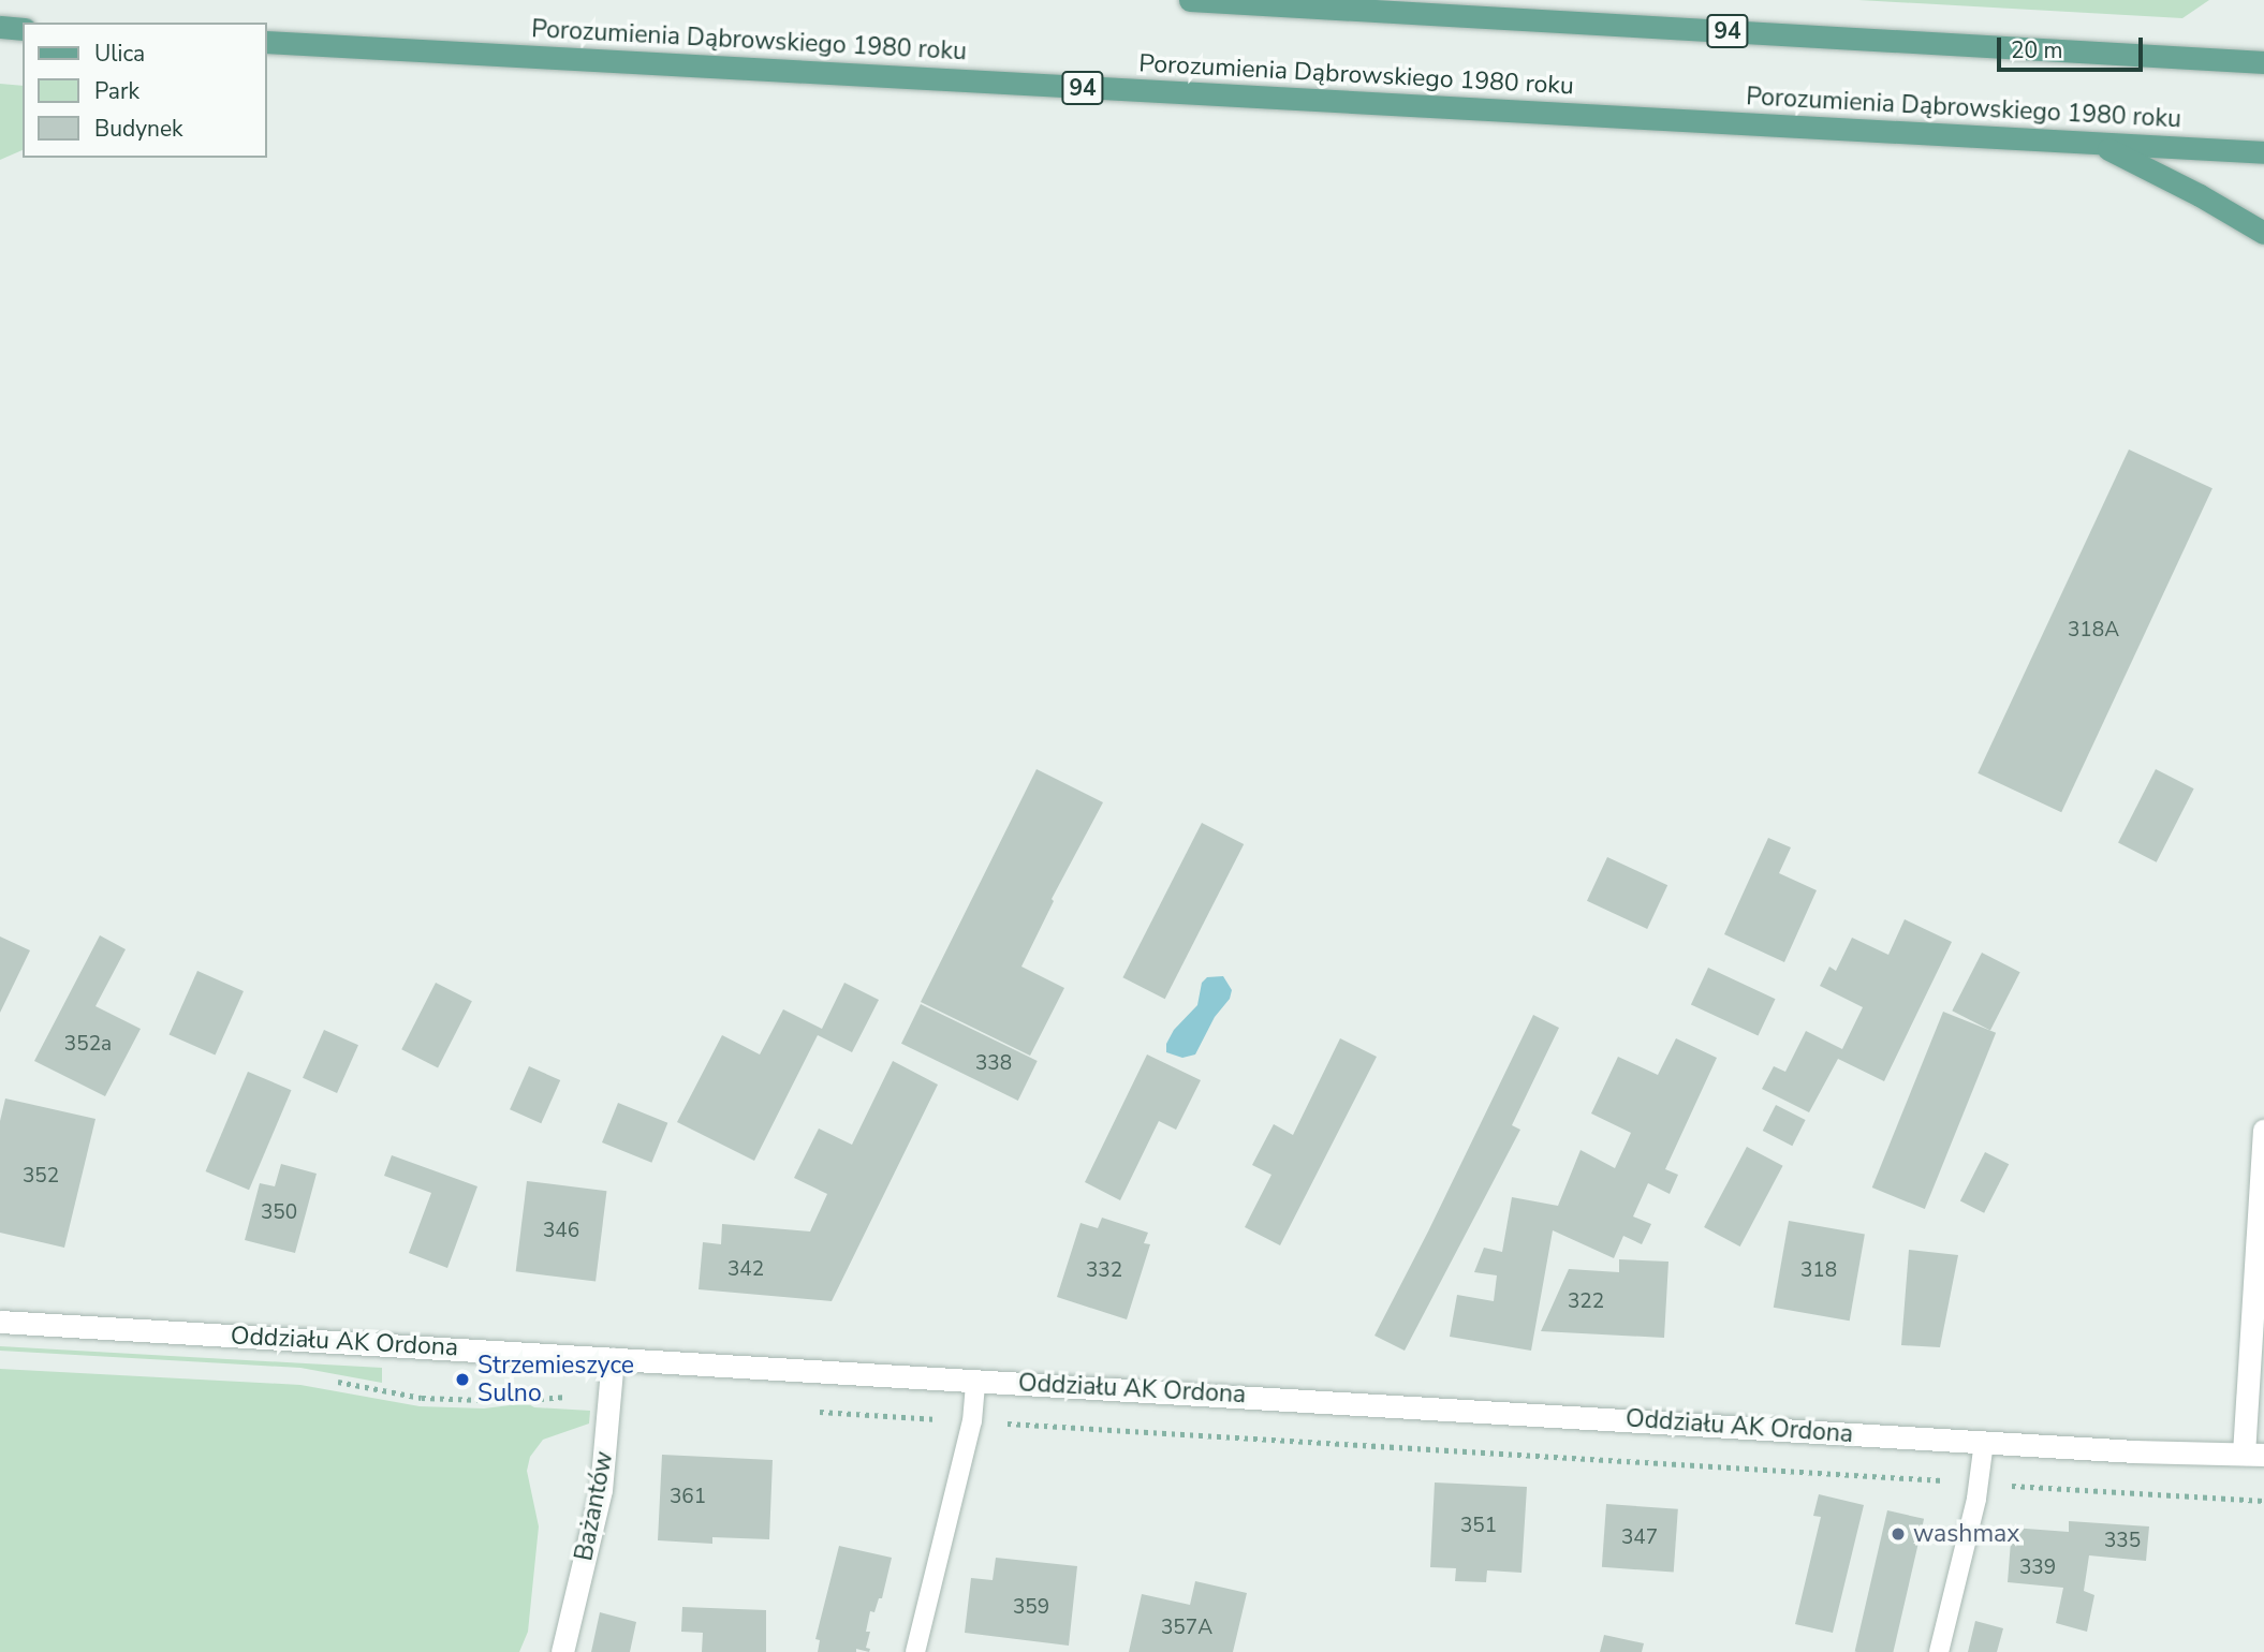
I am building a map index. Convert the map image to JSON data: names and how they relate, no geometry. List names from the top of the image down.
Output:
{
  "streets": {
    "main road": ["94", "Porozumienia Dąbrowskiego 1980 roku"],
    "street": ["Oddziału AK Ordona", "Bażantów"]
  },
  "crossings": [
    ["Oddziału AK Ordona", "Bażantów"]
  ],
  "places": ["Strzemieszyce Sulno", "washmax"],
  "house_numbers": [
    "318A",
    "352a",
    "338",
    "352",
    "350",
    "346",
    "342",
    "332",
    "318",
    "322",
    "361",
    "351",
    "347",
    "335",
    "339",
    "359",
    "357A"
  ],
  "legend": ["Ulica", "Park", "Budynek"],
  "scale_bar": "20 m"
}
